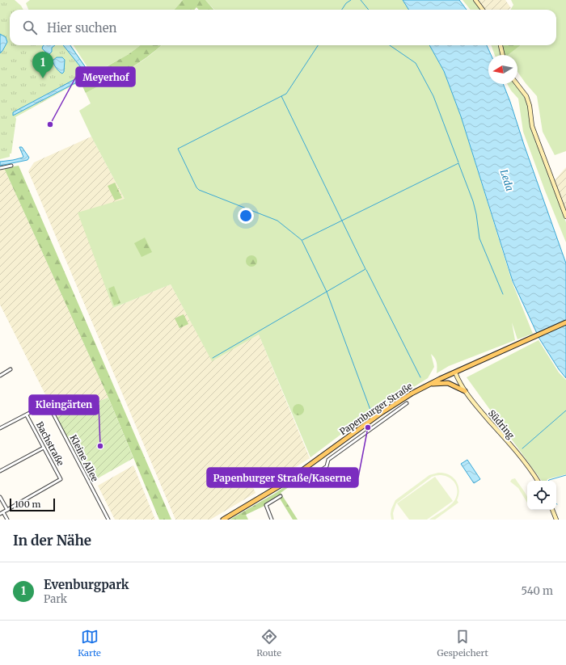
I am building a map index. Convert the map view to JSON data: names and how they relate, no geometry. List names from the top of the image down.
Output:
{
  "streets": {
    "main road": ["Papenburger Straße"],
    "street": ["Südring", "Bachstraße", "Kleine Allee"]
  },
  "crossings": [
    ["Papenburger Straße", "Südring"]
  ],
  "water": ["Leda"],
  "places": ["Meyerhof", "Papenburger Straße/Kaserne", "Kleingärten"],
  "scale_bar": "100 m",
  "north": "left",
  "page": {
    "search": "Hier suchen",
    "pins": "1",
    "scale": "100 m",
    "heading": "In der Nähe",
    "list": [
      {
        "mark": "1",
        "name": "Evenburgpark",
        "note": "Park",
        "value": "540 m"
      }
    ],
    "nav": ["Karte", "Route", "Gespeichert"]
  }
}
